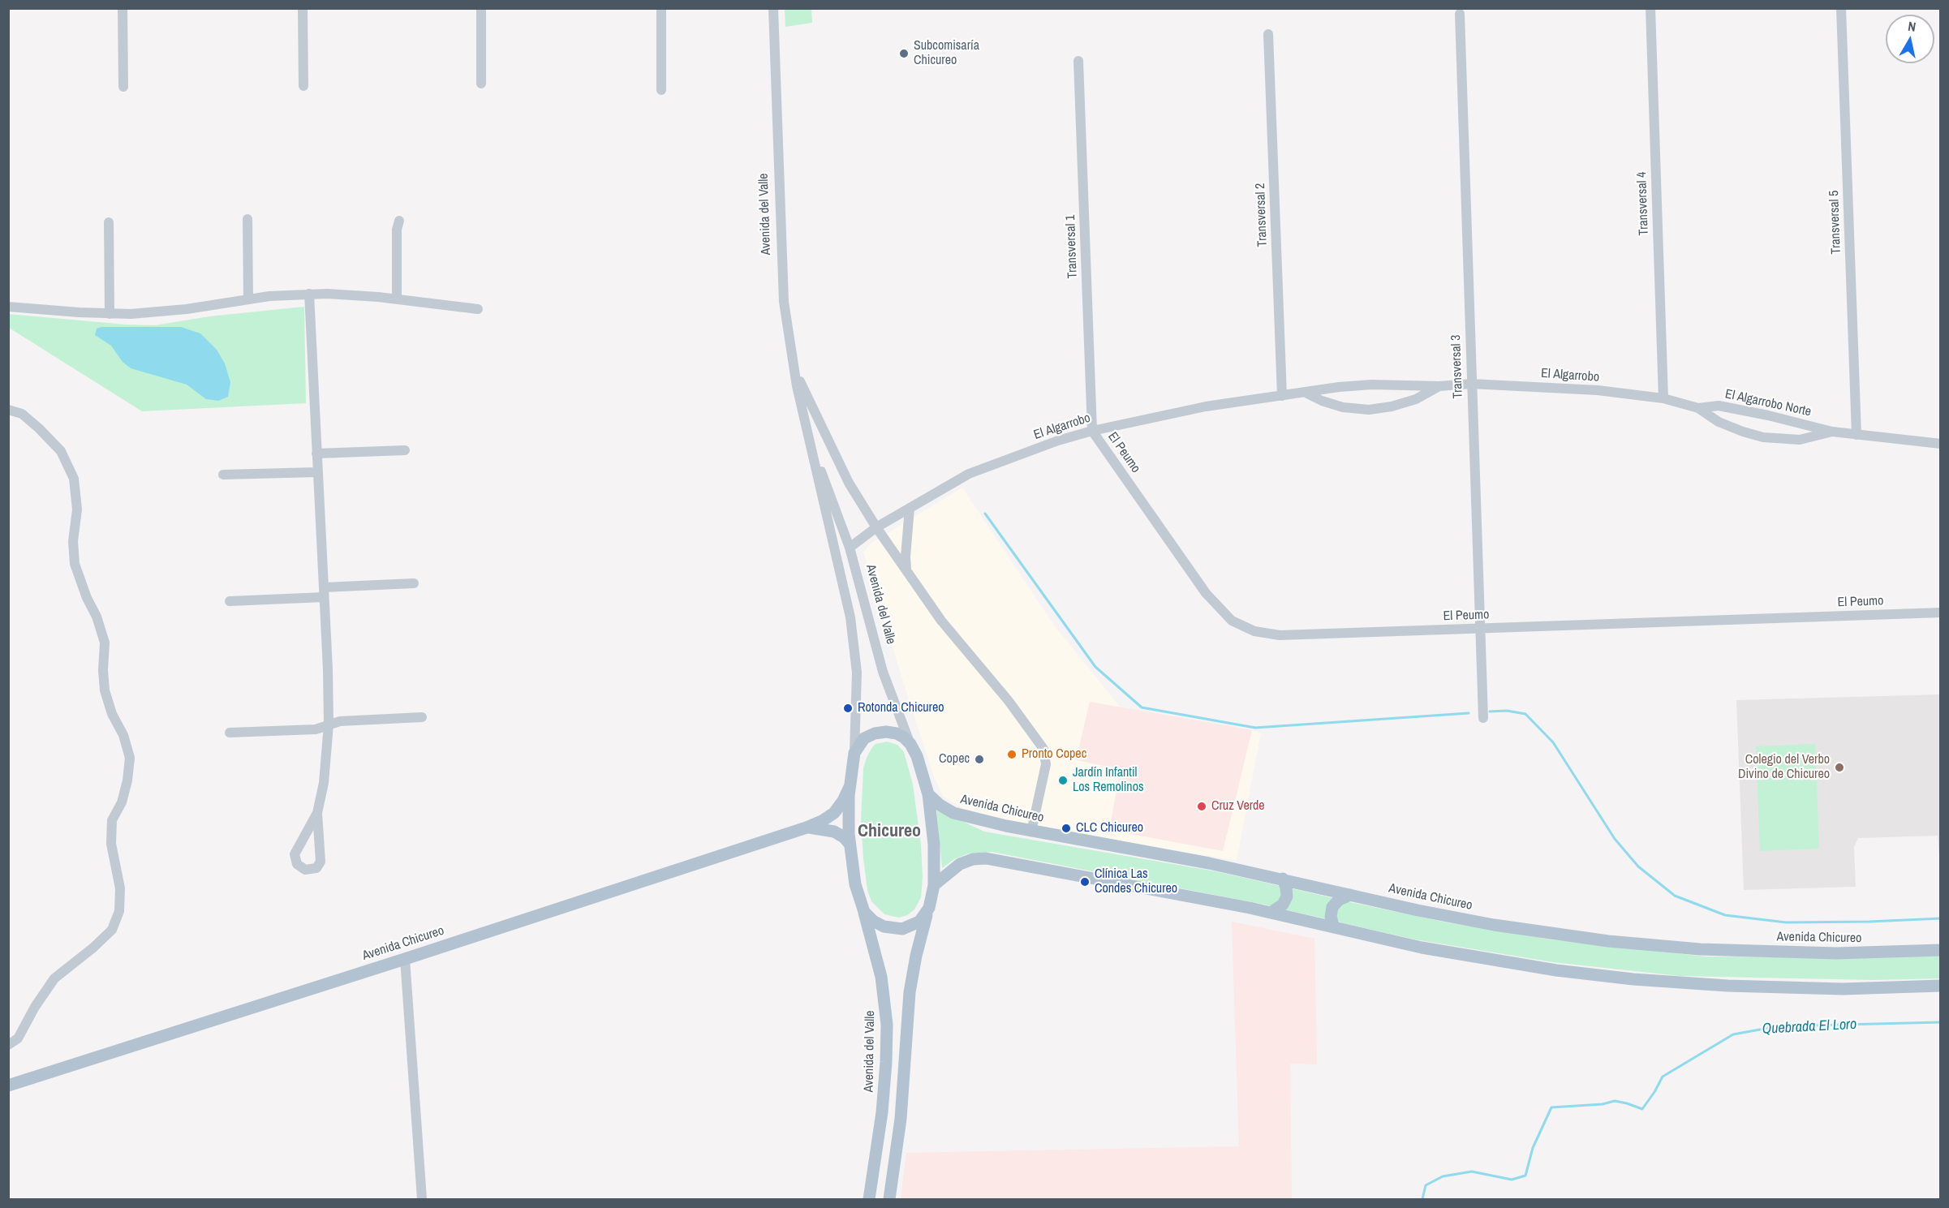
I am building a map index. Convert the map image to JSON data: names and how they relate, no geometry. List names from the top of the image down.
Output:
{
  "streets": {
    "main road": ["Avenida del Valle", "Avenida Chicureo"],
    "street": [
      "Transversal 4",
      "Transversal 2",
      "Transversal 5",
      "Transversal 1",
      "Transversal 3",
      "El Algarrobo",
      "El Algarrobo Norte",
      "El Peumo"
    ]
  },
  "crossings": [
    ["Transversal 4", "El Algarrobo"],
    ["Avenida del Valle", "El Algarrobo"],
    ["Avenida del Valle", "Avenida Chicureo"],
    ["Transversal 2", "El Algarrobo"],
    ["Transversal 1", "El Algarrobo"],
    ["Transversal 1", "El Peumo"],
    ["Transversal 3", "El Algarrobo"],
    ["Transversal 3", "El Peumo"],
    ["El Algarrobo", "El Algarrobo Norte"],
    ["El Algarrobo", "El Peumo"]
  ],
  "districts": ["Chicureo"],
  "water": ["Quebrada El Loro"],
  "places": [
    "Subcomisaría Chicureo",
    "Rotonda Chicureo",
    "Pronto Copec",
    "Copec",
    "Colegio del Verbo Divino de Chicureo",
    "Jardín Infantil Los Remolinos",
    "Cruz Verde",
    "CLC Chicureo",
    "Clínica Las Condes Chicureo"
  ],
  "north": "top"
}
